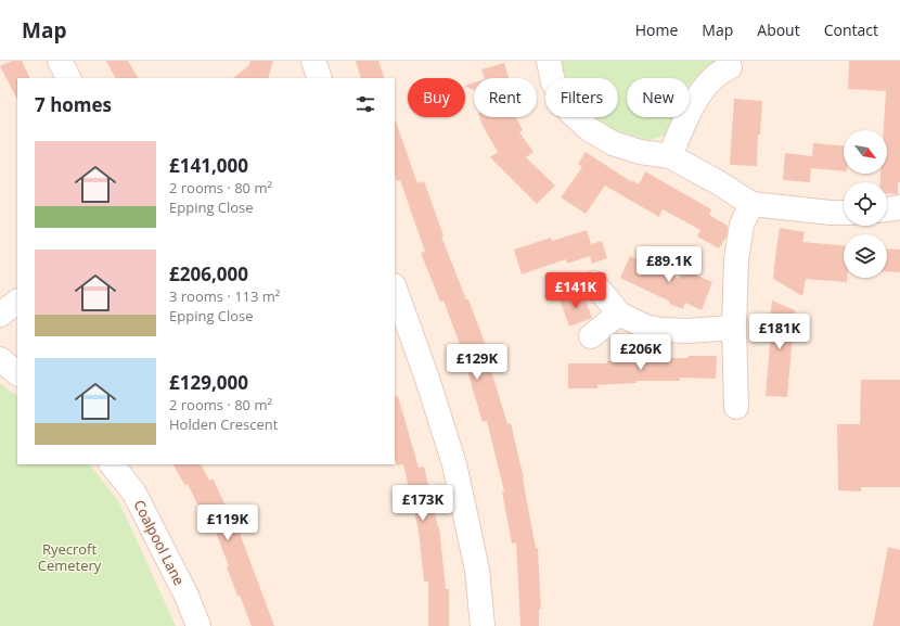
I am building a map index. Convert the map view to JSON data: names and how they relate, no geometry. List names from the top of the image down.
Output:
{
  "streets": {
    "street": ["Coalpool Lane"]
  },
  "parks": ["Ryecroft Cemetery"],
  "north": "bottom right",
  "page": {
    "header": "Map",
    "nav": [
      "Home",
      "Map",
      "About",
      "Contact"
    ],
    "chip": [
      "Buy",
      "Rent",
      "Filters",
      "New"
    ],
    "heading": "7 homes",
    "list": [
      {
        "name": "£141,000",
        "note": "2 rooms · 80 m² · Epping Close"
      },
      {
        "name": "£206,000",
        "note": "3 rooms · 113 m² · Epping Close"
      },
      {
        "name": "£129,000",
        "note": "2 rooms · 80 m² · Holden Crescent"
      }
    ],
    "price": [
      "£89.1K",
      "£141K",
      "£181K",
      "£206K",
      "£129K",
      "£173K",
      "£119K"
    ]
  }
}
